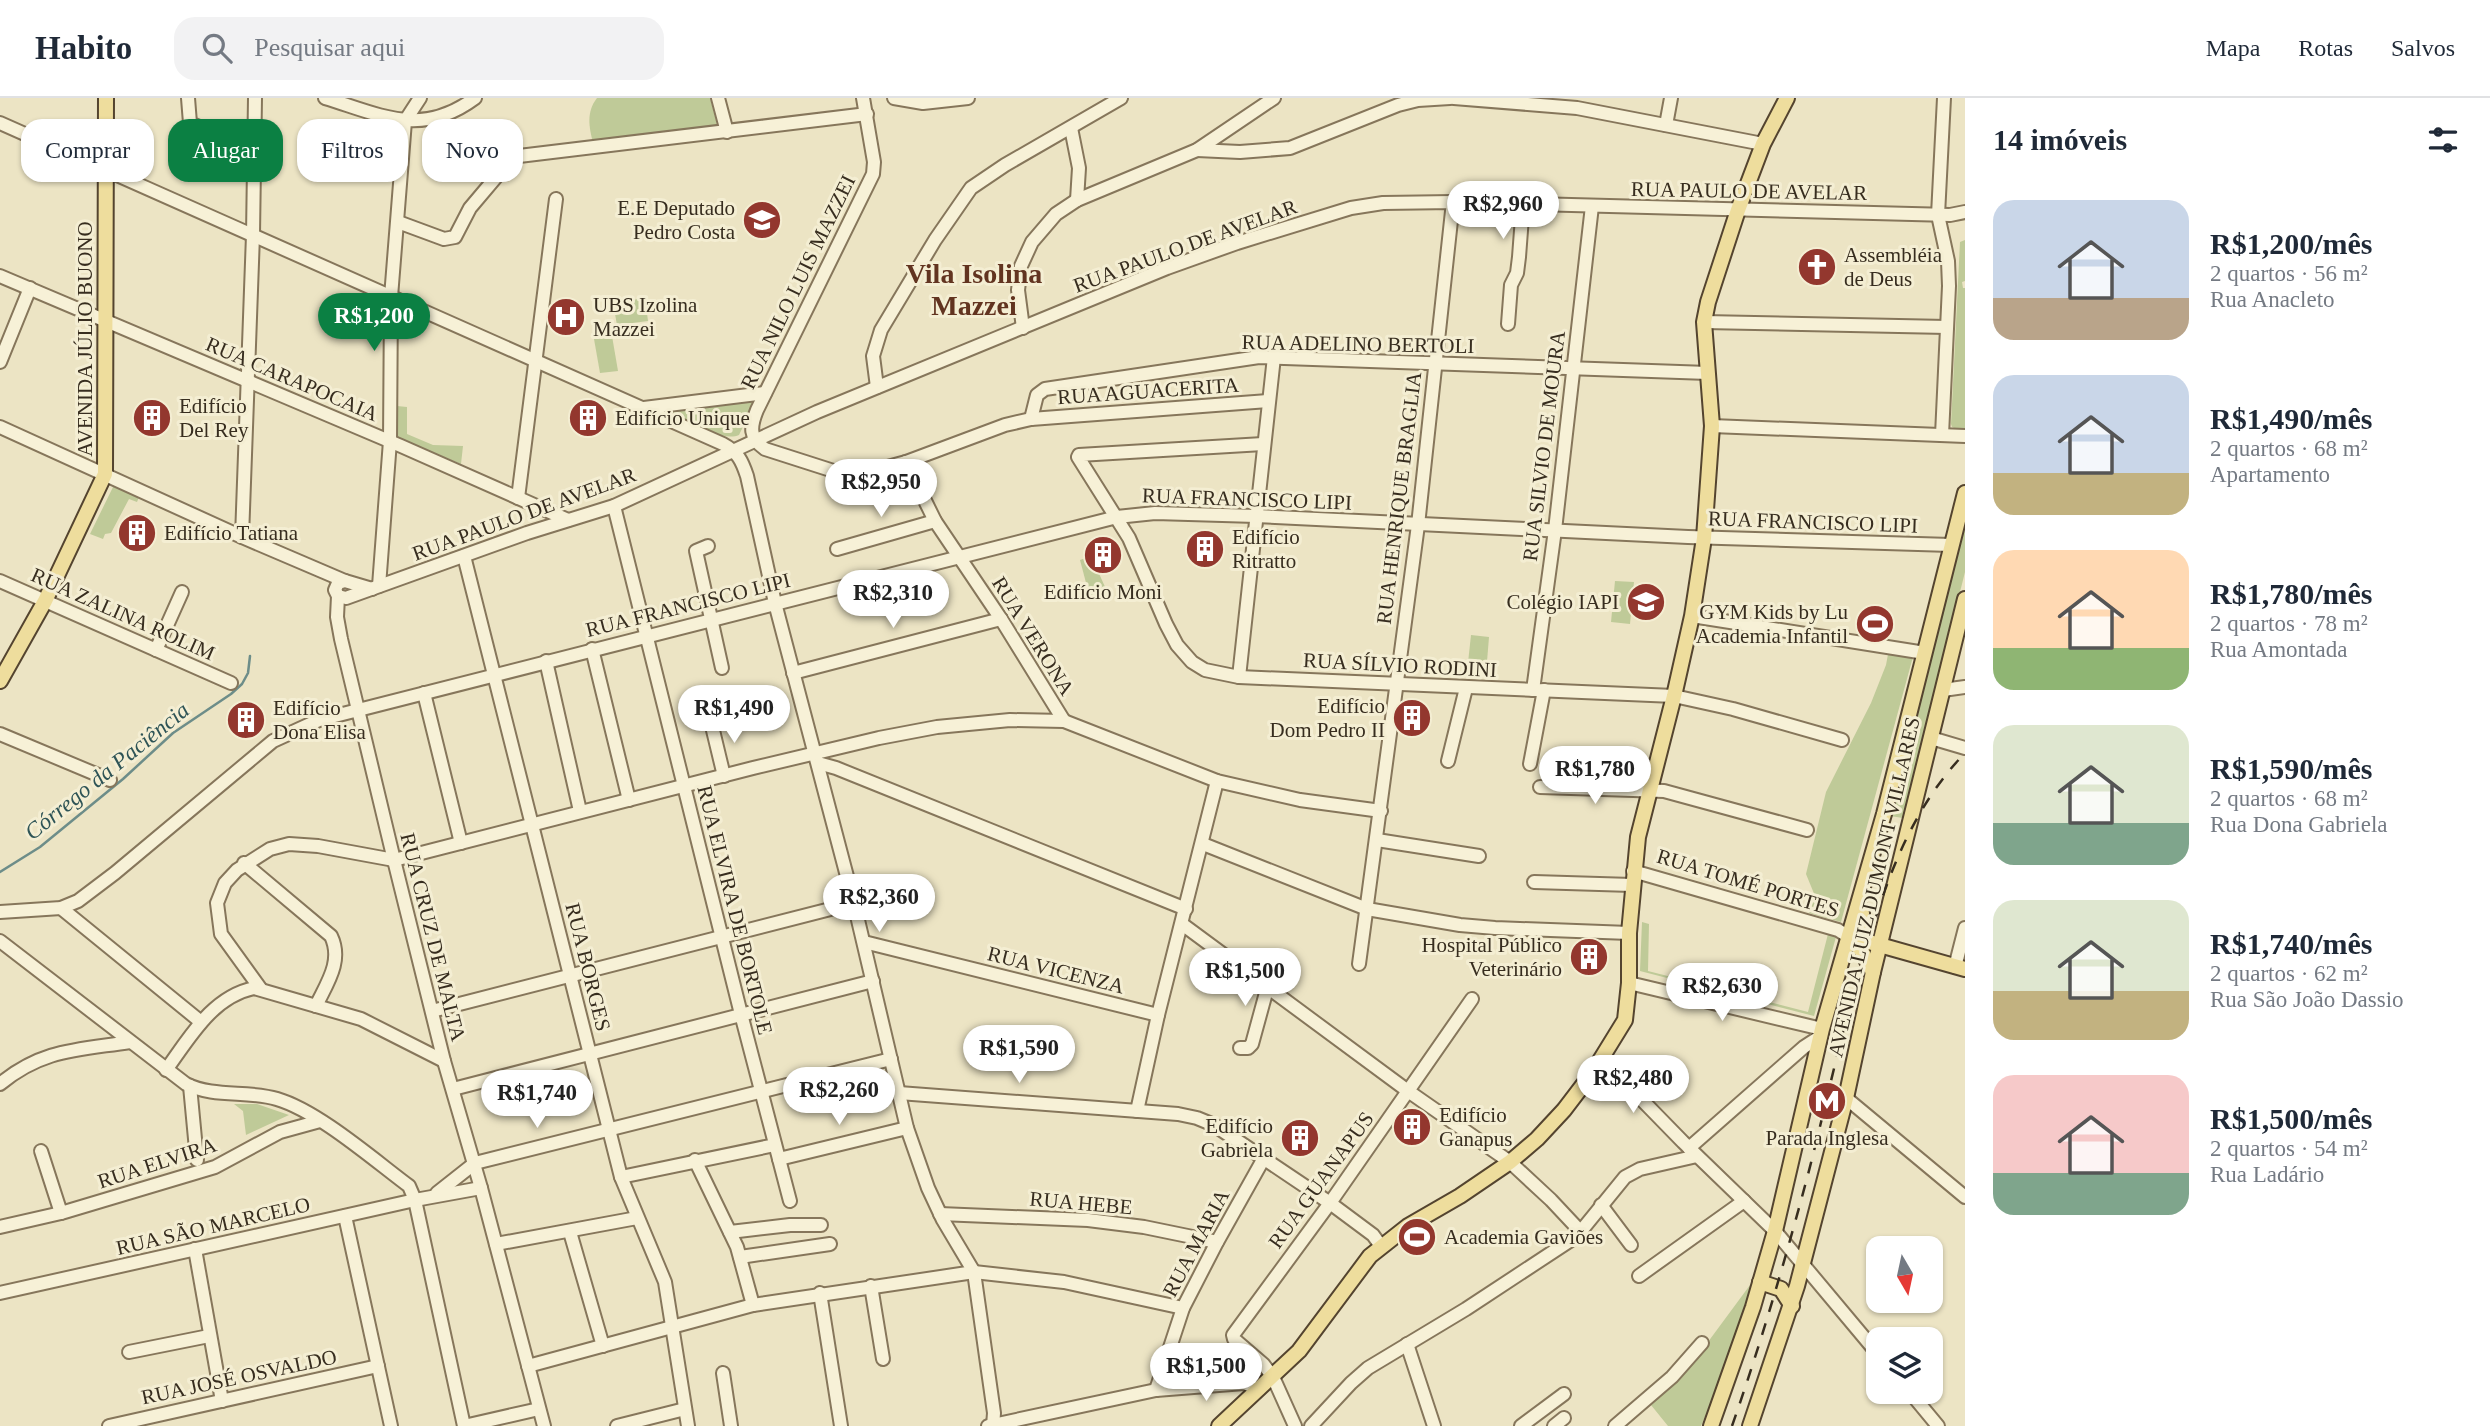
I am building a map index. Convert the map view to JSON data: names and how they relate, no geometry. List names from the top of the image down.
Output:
{
  "streets": {
    "main road": ["AVENIDA JÚLIO BUONO", "AVENIDA LUIZ DUMONT VILLARES"],
    "street": [
      "RUA PAULO DE AVELAR",
      "RUA NILO LUIS MAZZEI",
      "RUA ADELINO BERTOLI",
      "RUA CARAPOCAIA",
      "RUA AGUACERITA",
      "RUA SILVIO DE MOURA",
      "RUA HENRIQUE BRAGLIA",
      "RUA FRANCISCO LIPI",
      "RUA ZALINA ROLIM",
      "RUA VERONA",
      "RUA SÍLVIO RODINI",
      "RUA TOMÉ PORTES",
      "RUA ELVIRA DE BORTOLE",
      "RUA CRUZ DE MALTA",
      "RUA BORGES",
      "RUA VICENZA",
      "RUA ELVIRA",
      "RUA GUANAPUS",
      "RUA HEBE",
      "RUA SÃO MARCELO",
      "RUA MARIA",
      "RUA JOSÉ OSVALDO"
    ]
  },
  "crossings": [
    ["RUA PAULO DE AVELAR", "RUA NILO LUIS MAZZEI"],
    ["RUA PAULO DE AVELAR", "RUA CARAPOCAIA"],
    ["RUA PAULO DE AVELAR", "RUA AGUACERITA"],
    ["RUA PAULO DE AVELAR", "RUA SILVIO DE MOURA"],
    ["RUA PAULO DE AVELAR", "RUA HENRIQUE BRAGLIA"],
    ["RUA PAULO DE AVELAR", "RUA ELVIRA DE BORTOLE"],
    ["RUA PAULO DE AVELAR", "RUA CRUZ DE MALTA"],
    ["RUA PAULO DE AVELAR", "RUA BORGES"],
    ["RUA NILO LUIS MAZZEI", "RUA AGUACERITA"],
    ["AVENIDA JÚLIO BUONO", "RUA CARAPOCAIA"],
    ["AVENIDA JÚLIO BUONO", "RUA ZALINA ROLIM"],
    ["RUA ADELINO BERTOLI", "RUA AGUACERITA"],
    ["RUA ADELINO BERTOLI", "RUA SILVIO DE MOURA"],
    ["RUA ADELINO BERTOLI", "RUA HENRIQUE BRAGLIA"],
    ["RUA AGUACERITA", "RUA VERONA"],
    ["RUA SILVIO DE MOURA", "RUA FRANCISCO LIPI"],
    ["RUA SILVIO DE MOURA", "RUA SÍLVIO RODINI"],
    ["RUA HENRIQUE BRAGLIA", "RUA FRANCISCO LIPI"],
    ["RUA HENRIQUE BRAGLIA", "RUA SÍLVIO RODINI"],
    ["RUA FRANCISCO LIPI", "RUA VERONA"],
    ["RUA FRANCISCO LIPI", "RUA SÍLVIO RODINI"],
    ["RUA FRANCISCO LIPI", "AVENIDA LUIZ DUMONT VILLARES"],
    ["RUA FRANCISCO LIPI", "RUA ELVIRA DE BORTOLE"],
    ["RUA FRANCISCO LIPI", "RUA CRUZ DE MALTA"],
    ["RUA FRANCISCO LIPI", "RUA BORGES"],
    ["RUA TOMÉ PORTES", "AVENIDA LUIZ DUMONT VILLARES"],
    ["RUA CRUZ DE MALTA", "RUA SÃO MARCELO"],
    ["RUA HEBE", "RUA MARIA"]
  ],
  "districts": ["Vila Isolina Mazzei"],
  "water": ["Córrego da Paciência"],
  "places": {
    "school or university": ["E.E Deputado Pedro Costa", "Colégio IAPI"],
    "church": ["Assembléia de Deus"],
    "hospital": ["UBS Izolina Mazzei"],
    "building": [
      "Edifício Del Rey",
      "Edifício Unique",
      "Edifício Tatiana",
      "Edifício Ritratto",
      "Edifício Moni",
      "Edifício Dom Pedro II",
      "Edifício Dona Elisa",
      "Hospital Público Veterinário",
      "Edifício Ganapus",
      "Edifício Gabriela"
    ],
    "sports": ["GYM Kids by Lu Academia Infantil", "Academia Gaviões"],
    "metro station": ["Parada Inglesa"]
  },
  "north": "bottom",
  "page": {
    "header": "Habito",
    "search": "Pesquisar aqui",
    "nav": ["Mapa", "Rotas", "Salvos"],
    "heading": "14 imóveis",
    "chip": [
      "Comprar",
      "Alugar",
      "Filtros",
      "Novo"
    ],
    "price": [
      "R$2,960",
      "R$1,200",
      "R$2,950",
      "R$2,310",
      "R$1,490",
      "R$1,780",
      "R$2,360",
      "R$1,500",
      "R$2,630",
      "R$1,590",
      "R$2,480",
      "R$2,260",
      "R$1,740",
      "R$1,500"
    ],
    "list": [
      {
        "name": "R$1,200/mês",
        "note": "2 quartos · 56 m² · Rua Anacleto"
      },
      {
        "name": "R$1,490/mês",
        "note": "2 quartos · 68 m² · Apartamento"
      },
      {
        "name": "R$1,780/mês",
        "note": "2 quartos · 78 m² · Rua Amontada"
      },
      {
        "name": "R$1,590/mês",
        "note": "2 quartos · 68 m² · Rua Dona Gabriela"
      },
      {
        "name": "R$1,740/mês",
        "note": "2 quartos · 62 m² · Rua São João Dassio"
      },
      {
        "name": "R$1,500/mês",
        "note": "2 quartos · 54 m² · Rua Ladário"
      }
    ]
  }
}
